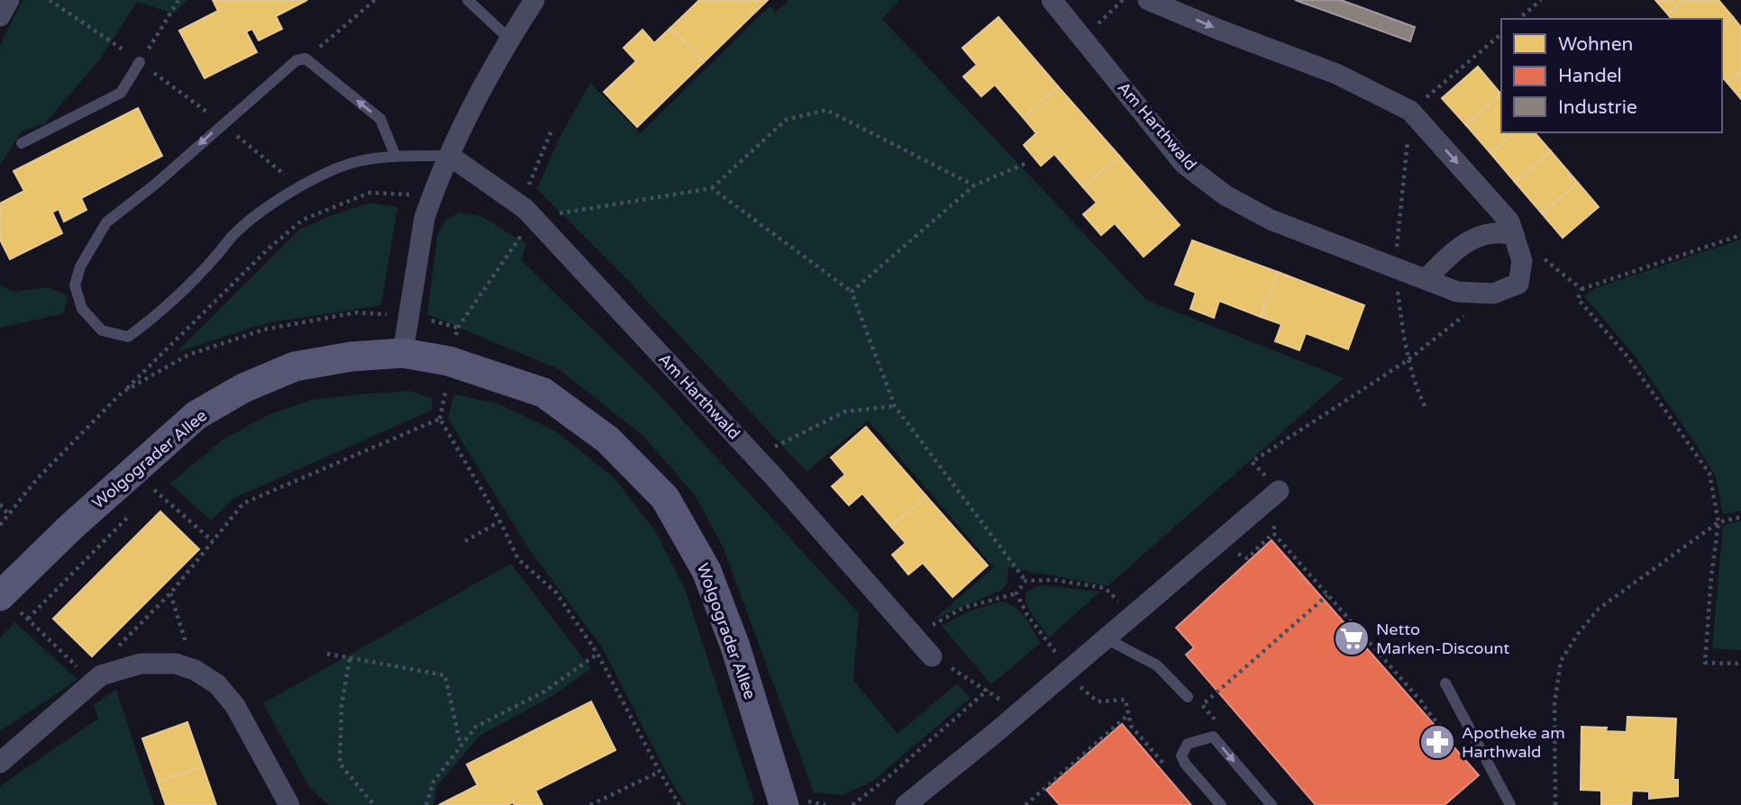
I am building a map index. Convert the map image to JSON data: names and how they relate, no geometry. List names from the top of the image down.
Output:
{
  "streets": {
    "main road": ["Wolgograder Allee"],
    "street": ["Am Harthwald"]
  },
  "places": {
    "supermarket": ["Netto Marken-Discount"],
    "pharmacy": ["Apotheke am Harthwald"]
  },
  "legend": ["Wohnen", "Handel", "Industrie"]
}
